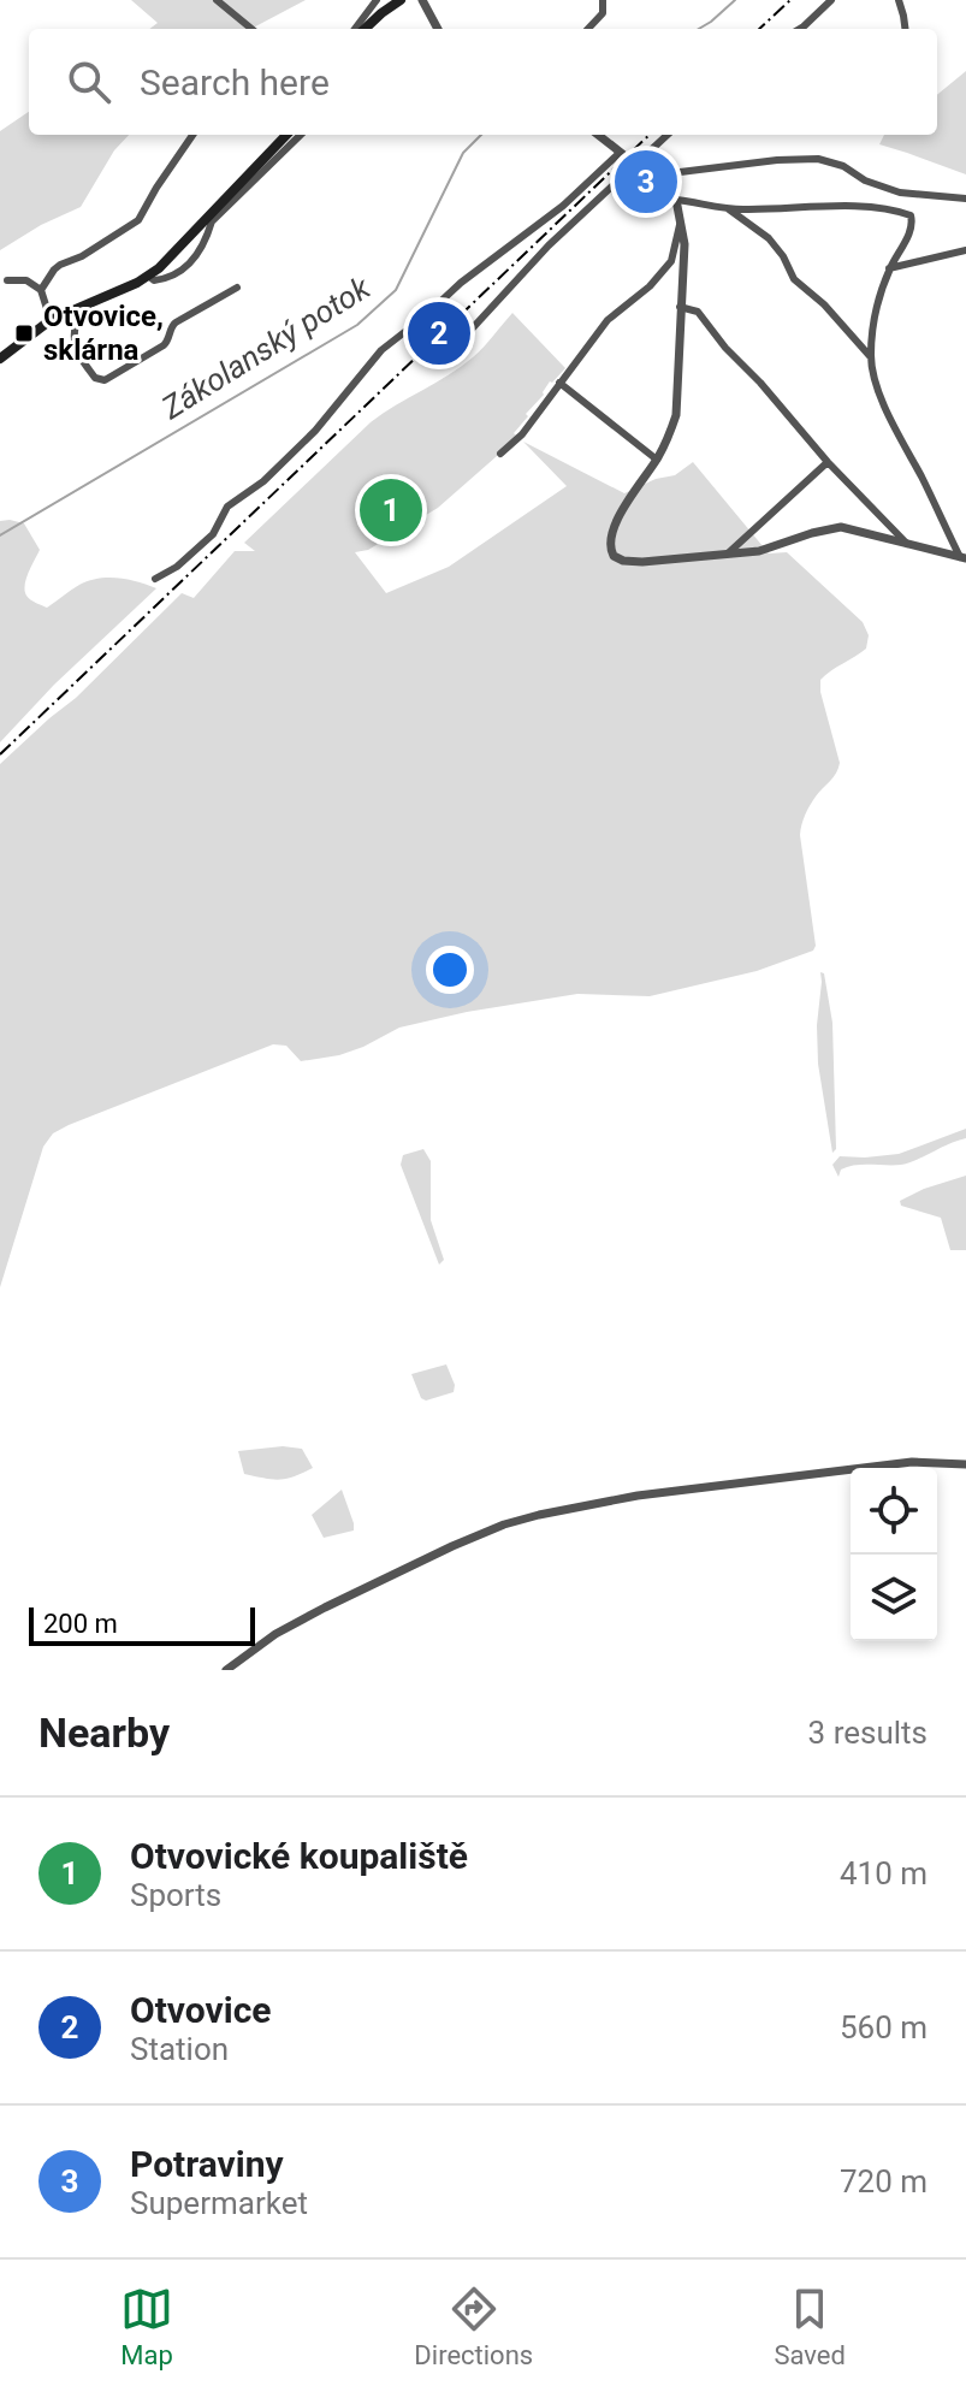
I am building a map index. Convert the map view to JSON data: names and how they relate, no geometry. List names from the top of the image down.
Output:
{
  "water": ["Zákolanský potok"],
  "places": {
    "transit": ["Otvovice, sklárna"]
  },
  "scale_bar": "200 m",
  "page": {
    "search": "Search here",
    "pins": ["3", "2", "1"],
    "scale": "200 m",
    "heading": ["Nearby", "3 results"],
    "list": [
      {
        "mark": "1",
        "name": "Otvovické koupaliště",
        "note": "Sports",
        "value": "410 m"
      },
      {
        "mark": "2",
        "name": "Otvovice",
        "note": "Station",
        "value": "560 m"
      },
      {
        "mark": "3",
        "name": "Potraviny",
        "note": "Supermarket",
        "value": "720 m"
      }
    ],
    "nav": ["Map", "Directions", "Saved"]
  }
}
